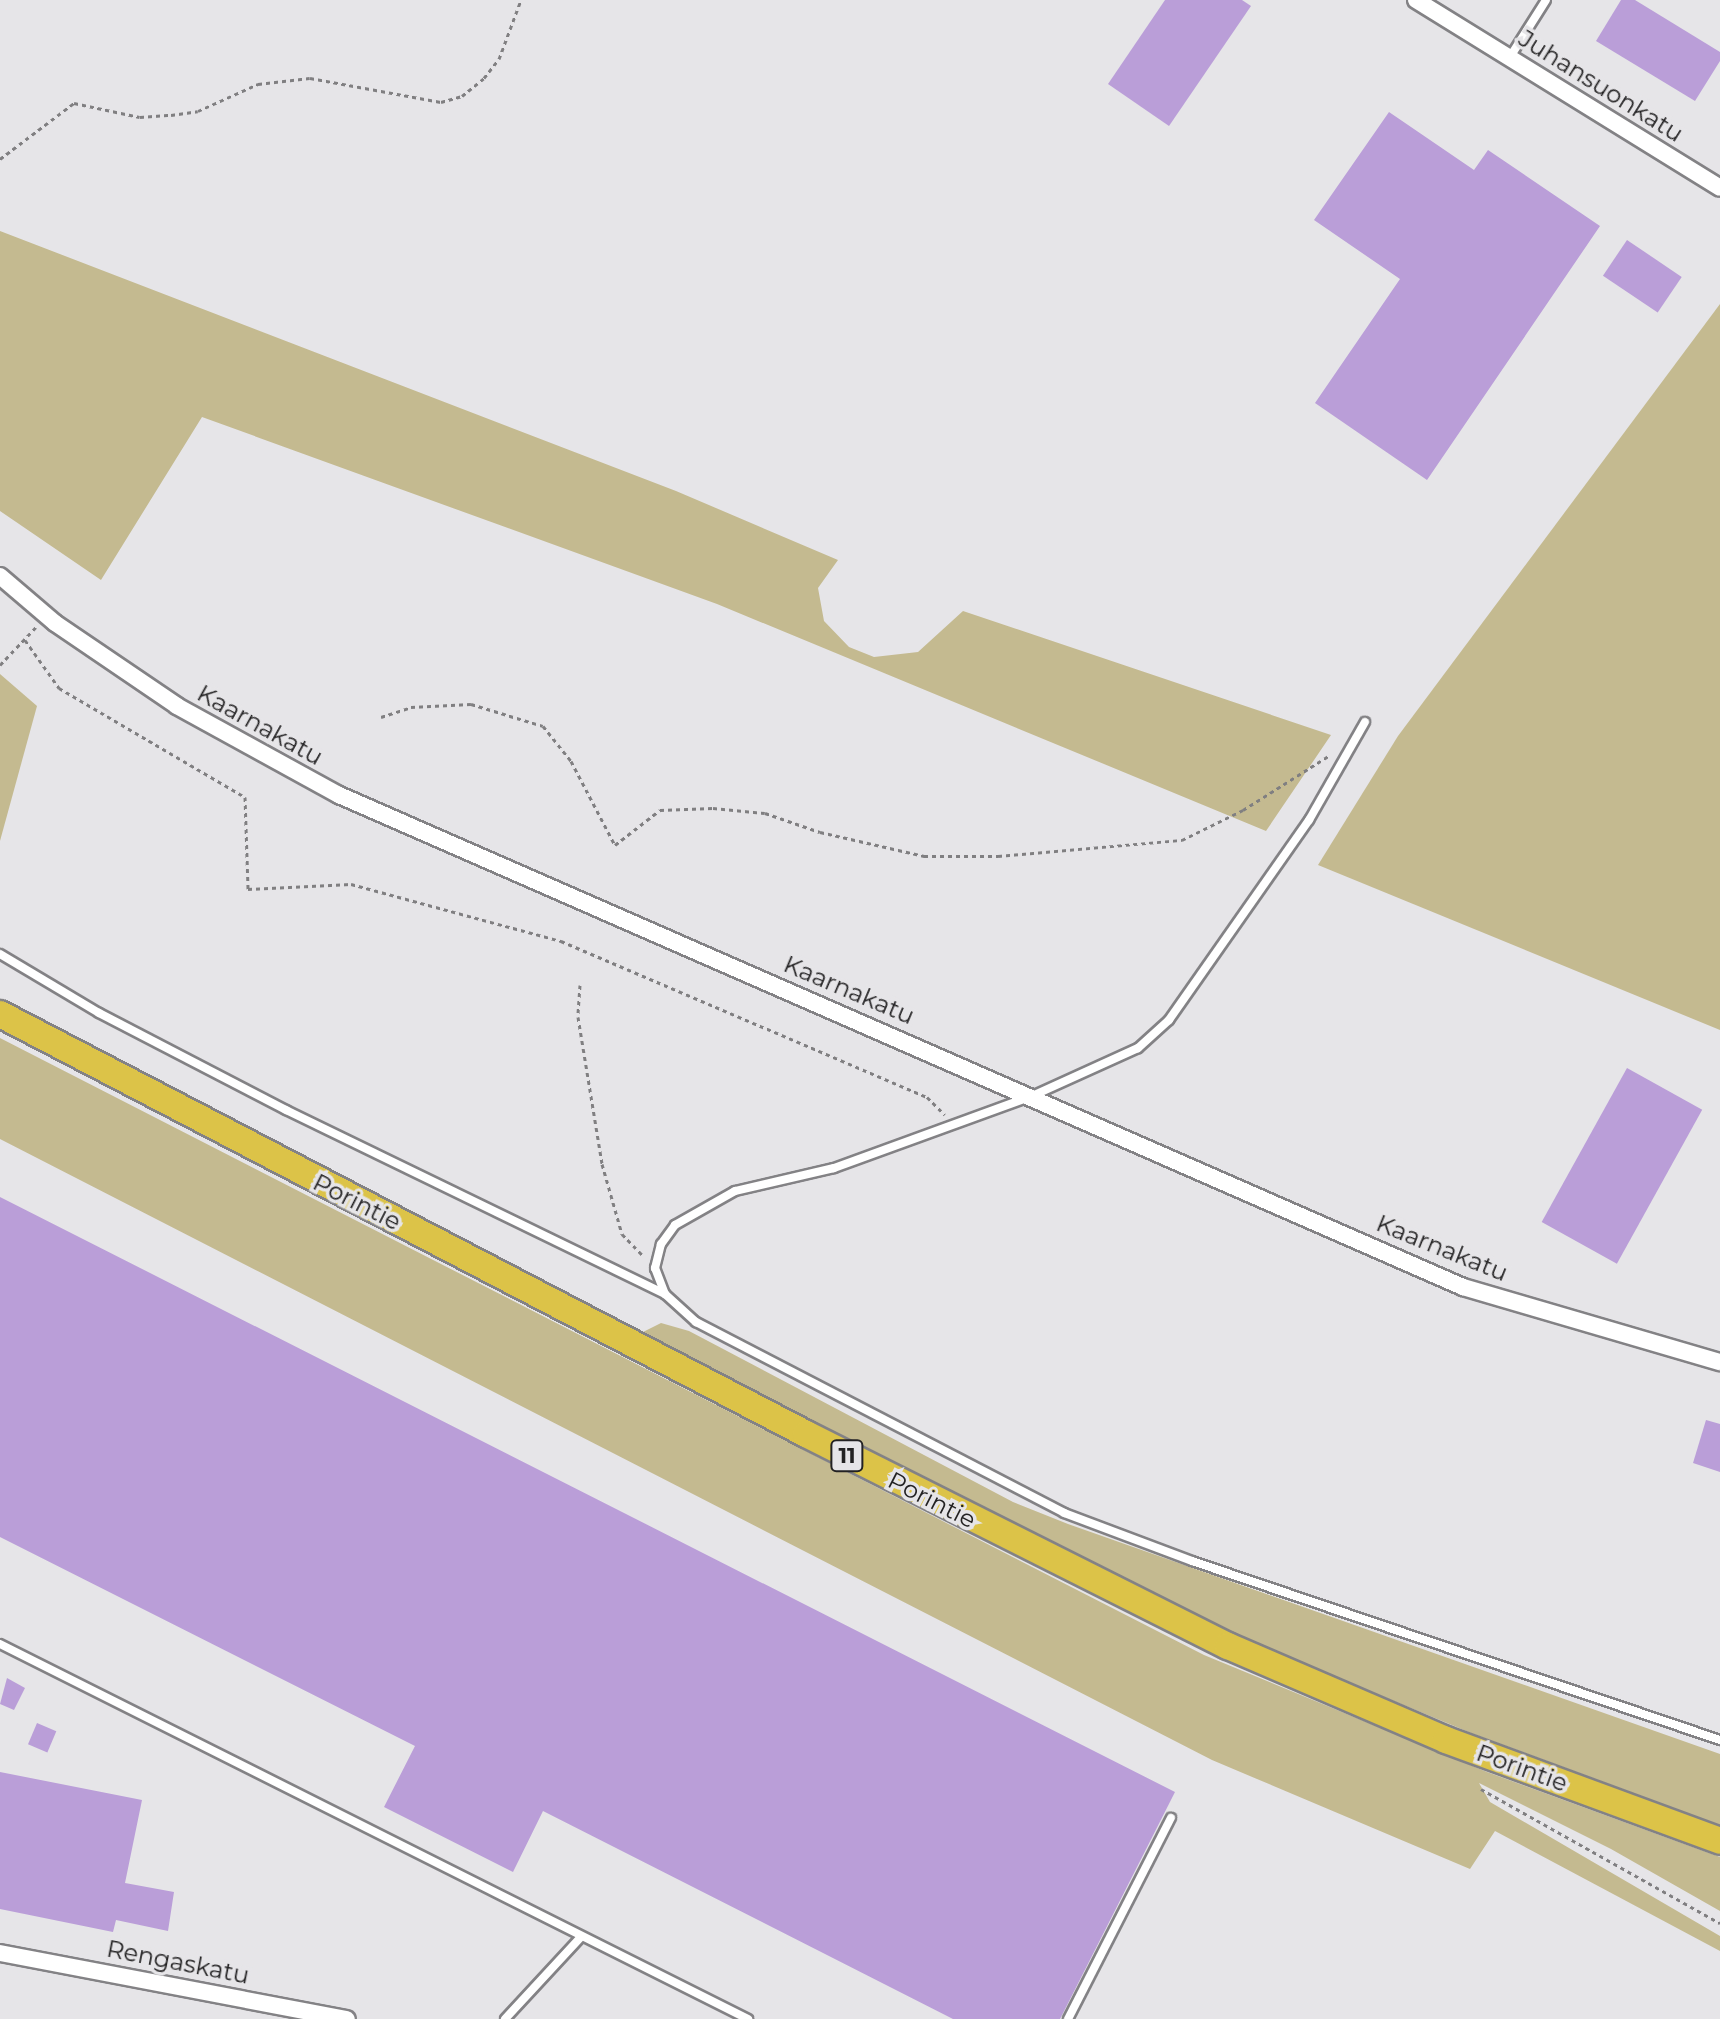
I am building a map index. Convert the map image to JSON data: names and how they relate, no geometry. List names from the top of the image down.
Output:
{
  "streets": {
    "highway": ["Porintie", "11"],
    "street": ["Juhansuonkatu", "Kaarnakatu", "Rengaskatu"]
  }
}
